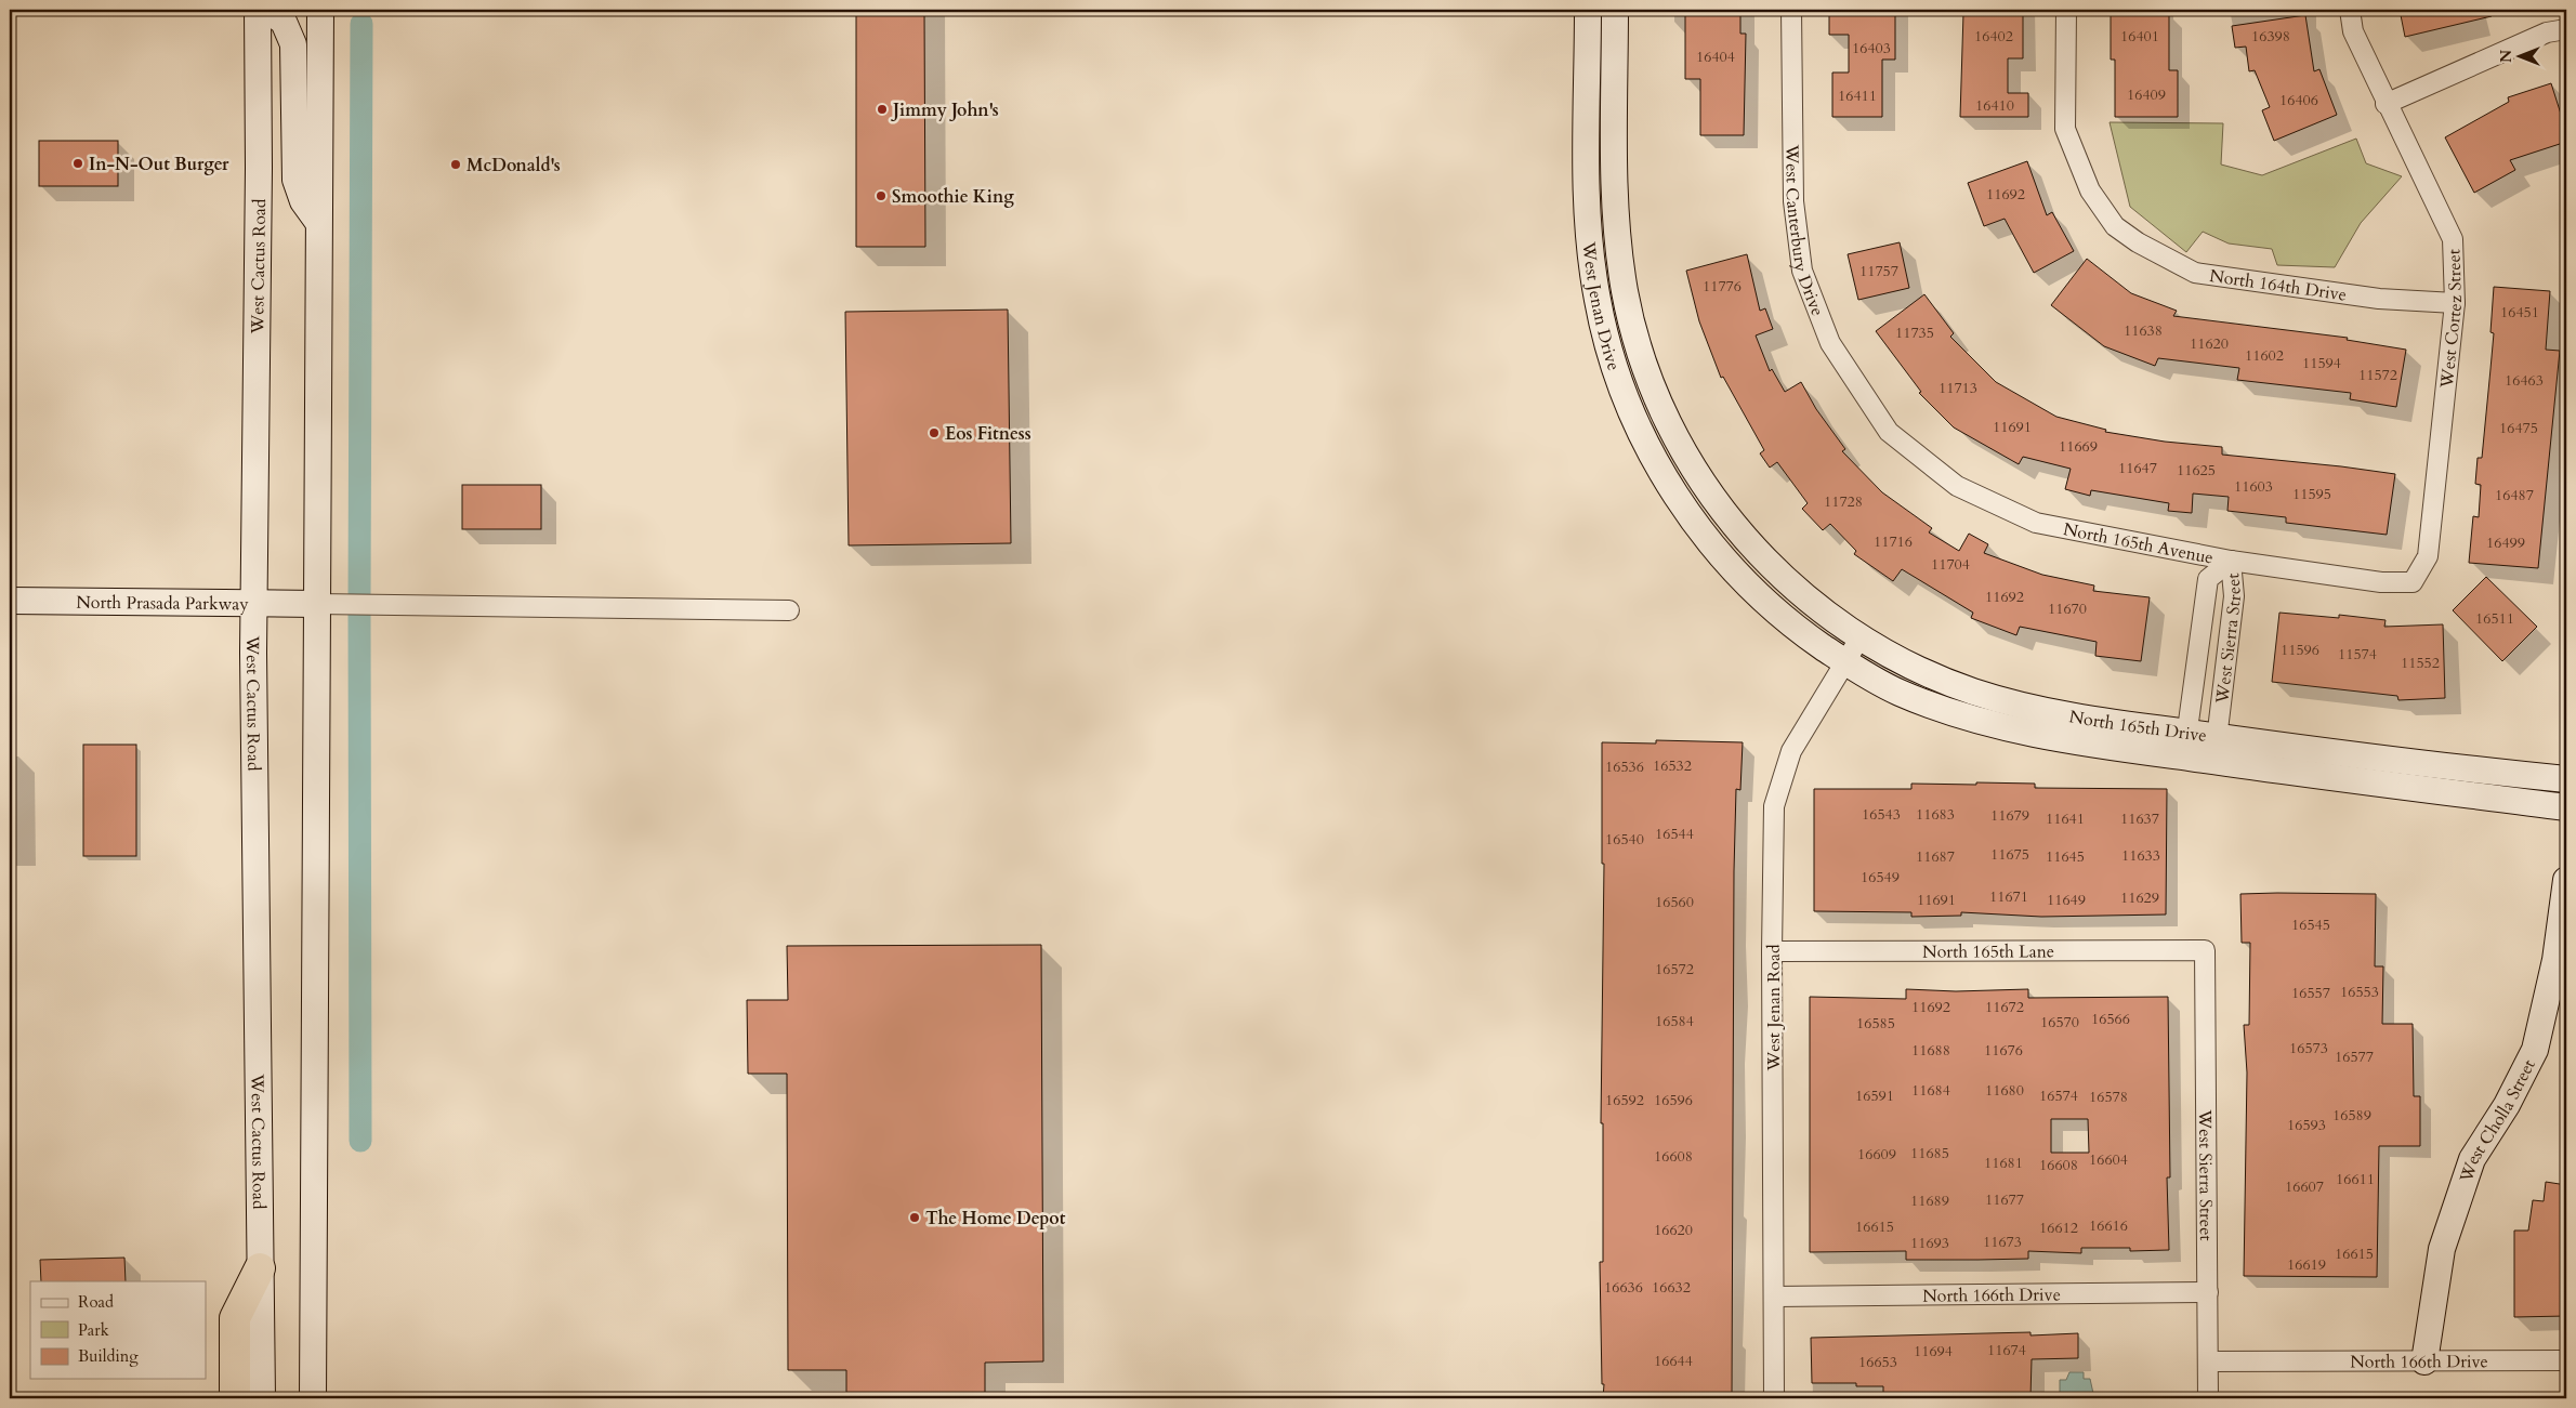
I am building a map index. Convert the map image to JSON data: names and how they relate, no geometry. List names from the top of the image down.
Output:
{
  "streets": {
    "street": [
      "West Canterbury Drive",
      "West Cactus Road",
      "North 164th Drive",
      "West Jenan Drive",
      "West Cortez Street",
      "North 165th Avenue",
      "North Prasada Parkway",
      "West Sierra Street",
      "North 165th Drive",
      "North 165th Lane",
      "West Jenan Road",
      "West Cholla Street",
      "North 166th Drive"
    ]
  },
  "crossings": [
    ["West Canterbury Drive", "North 165th Avenue"],
    ["West Cactus Road", "North Prasada Parkway"],
    ["North 164th Drive", "West Cortez Street"],
    ["West Jenan Drive", "North 165th Drive"],
    ["West Cortez Street", "North 165th Avenue"],
    ["North 165th Avenue", "West Sierra Street"],
    ["West Sierra Street", "North 165th Drive"],
    ["West Sierra Street", "North 165th Lane"],
    ["West Sierra Street", "North 166th Drive"],
    ["North 165th Drive", "West Jenan Road"],
    ["North 165th Lane", "West Jenan Road"],
    ["West Jenan Road", "North 166th Drive"],
    ["West Cholla Street", "North 166th Drive"]
  ],
  "places": [
    "Jimmy John's",
    "In-N-Out Burger",
    "McDonald's",
    "Smoothie King",
    "Eos Fitness",
    "The Home Depot"
  ],
  "house_numbers": [
    "16402",
    "16401",
    "16398",
    "16403",
    "16404",
    "16409",
    "16411",
    "16406",
    "16410",
    "11692",
    "11757",
    "11776",
    "16451",
    "11638",
    "11735",
    "11620",
    "11602",
    "11594",
    "11572",
    "16463",
    "11713",
    "11691",
    "16475",
    "11669",
    "11647",
    "11625",
    "11603",
    "11595",
    "16487",
    "11728",
    "11716",
    "16499",
    "11704",
    "11692",
    "11670",
    "16511",
    "11596",
    "11574",
    "11552",
    "16532",
    "16536",
    "16543",
    "11683",
    "11679",
    "11641",
    "11637",
    "16544",
    "16540",
    "11675",
    "11633",
    "11687",
    "11645",
    "16549",
    "11671",
    "11629",
    "11691",
    "11649",
    "16560",
    "16545",
    "16572",
    "16553",
    "16557",
    "11692",
    "11672",
    "16566",
    "16584",
    "16570",
    "16585",
    "16573",
    "11688",
    "11676",
    "16577",
    "11684",
    "11680",
    "16591",
    "16574",
    "16578",
    "16592",
    "16596",
    "16589",
    "16593",
    "11685",
    "16609",
    "16608",
    "16604",
    "11681",
    "16608",
    "16611",
    "16607",
    "11677",
    "11689",
    "16616",
    "16615",
    "16612",
    "16620",
    "11673",
    "11693",
    "16615",
    "16619",
    "16636",
    "16632",
    "11674",
    "11694",
    "16644",
    "16653"
  ],
  "legend": ["Road", "Park", "Building"],
  "north": "left"
}
